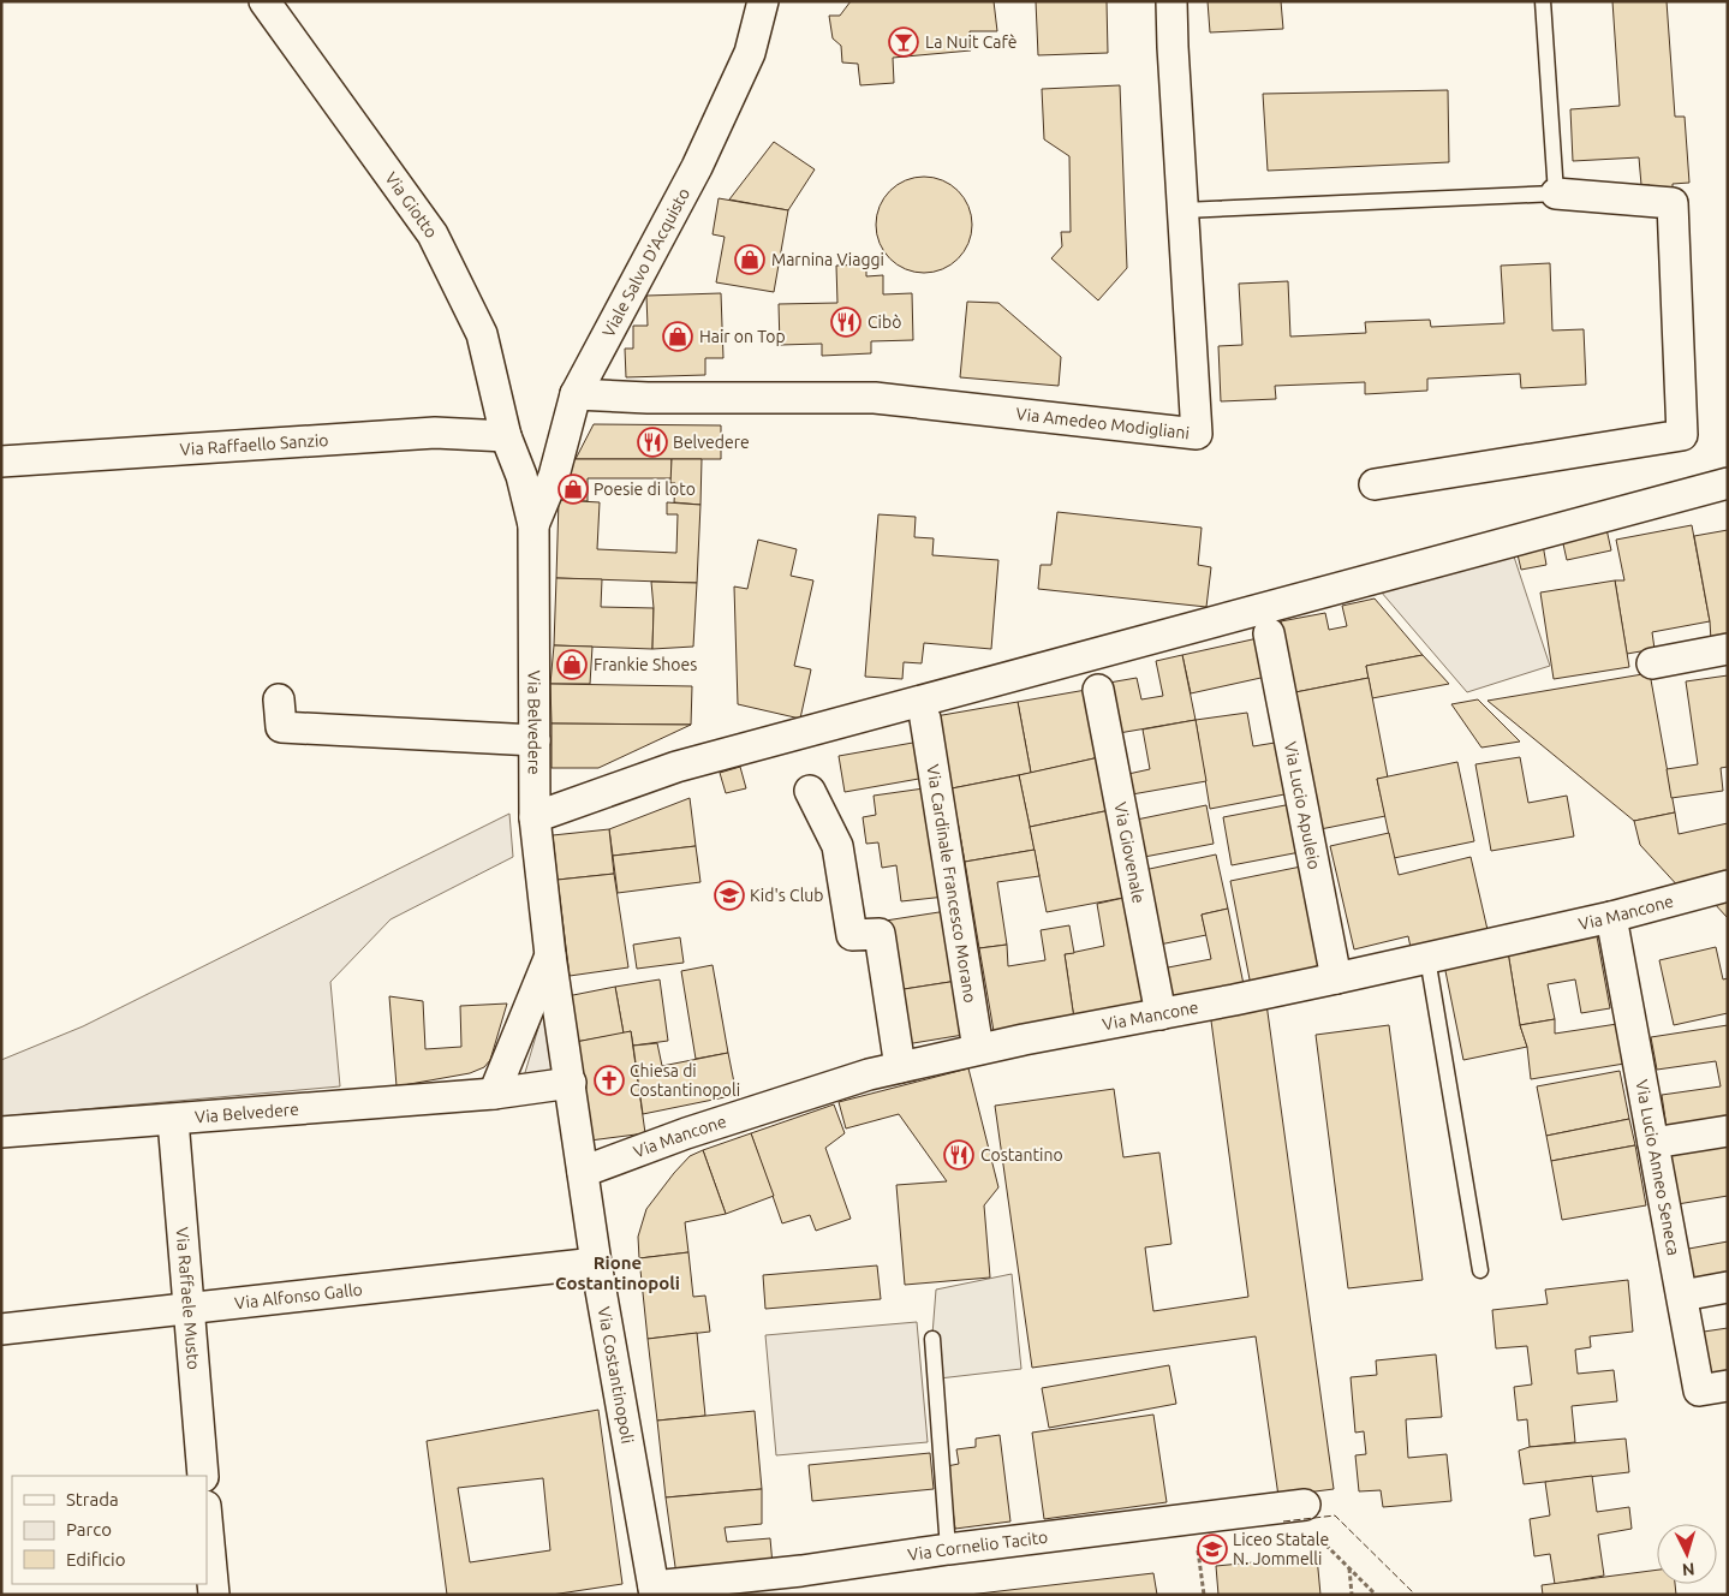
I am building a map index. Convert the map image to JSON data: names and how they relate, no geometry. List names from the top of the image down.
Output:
{
  "streets": {
    "street": [
      "Via Giotto",
      "Viale Salvo D'Acquisto",
      "Via Amedeo Modigliani",
      "Via Raffaello Sanzio",
      "Via Belvedere",
      "Via Lucio Apuleio",
      "Via Giovenale",
      "Via Cardinale Francesco Morano",
      "Via Mancone",
      "Via Lucio Anneo Seneca",
      "Via Alfonso Gallo",
      "Via Raffaele Musto",
      "Via Costantinopoli",
      "Via Cornelio Tacito"
    ]
  },
  "crossings": [
    ["Via Giotto", "Via Raffaello Sanzio"],
    ["Viale Salvo D'Acquisto", "Via Amedeo Modigliani"],
    ["Viale Salvo D'Acquisto", "Via Belvedere"],
    ["Via Belvedere", "Via Raffaele Musto"],
    ["Via Belvedere", "Via Costantinopoli"],
    ["Via Lucio Apuleio", "Via Mancone"],
    ["Via Giovenale", "Via Mancone"],
    ["Via Cardinale Francesco Morano", "Via Mancone"],
    ["Via Mancone", "Via Lucio Anneo Seneca"],
    ["Via Mancone", "Via Costantinopoli"],
    ["Via Alfonso Gallo", "Via Raffaele Musto"],
    ["Via Alfonso Gallo", "Via Costantinopoli"],
    ["Via Costantinopoli", "Via Cornelio Tacito"]
  ],
  "districts": ["Rione Costantinopoli"],
  "places": {
    "bar": ["La Nuit Cafè"],
    "shop": [
      "Marnina Viaggi",
      "Hair on Top",
      "Poesie di loto",
      "Frankie Shoes"
    ],
    "restaurant": ["Cibò", "Belvedere", "Costantino"],
    "school or university": ["Kid's Club", "Liceo Statale N. Jommelli"],
    "church": ["Chiesa di Costantinopoli"]
  },
  "legend": ["Strada", "Parco", "Edificio"],
  "north": "bottom"
}
